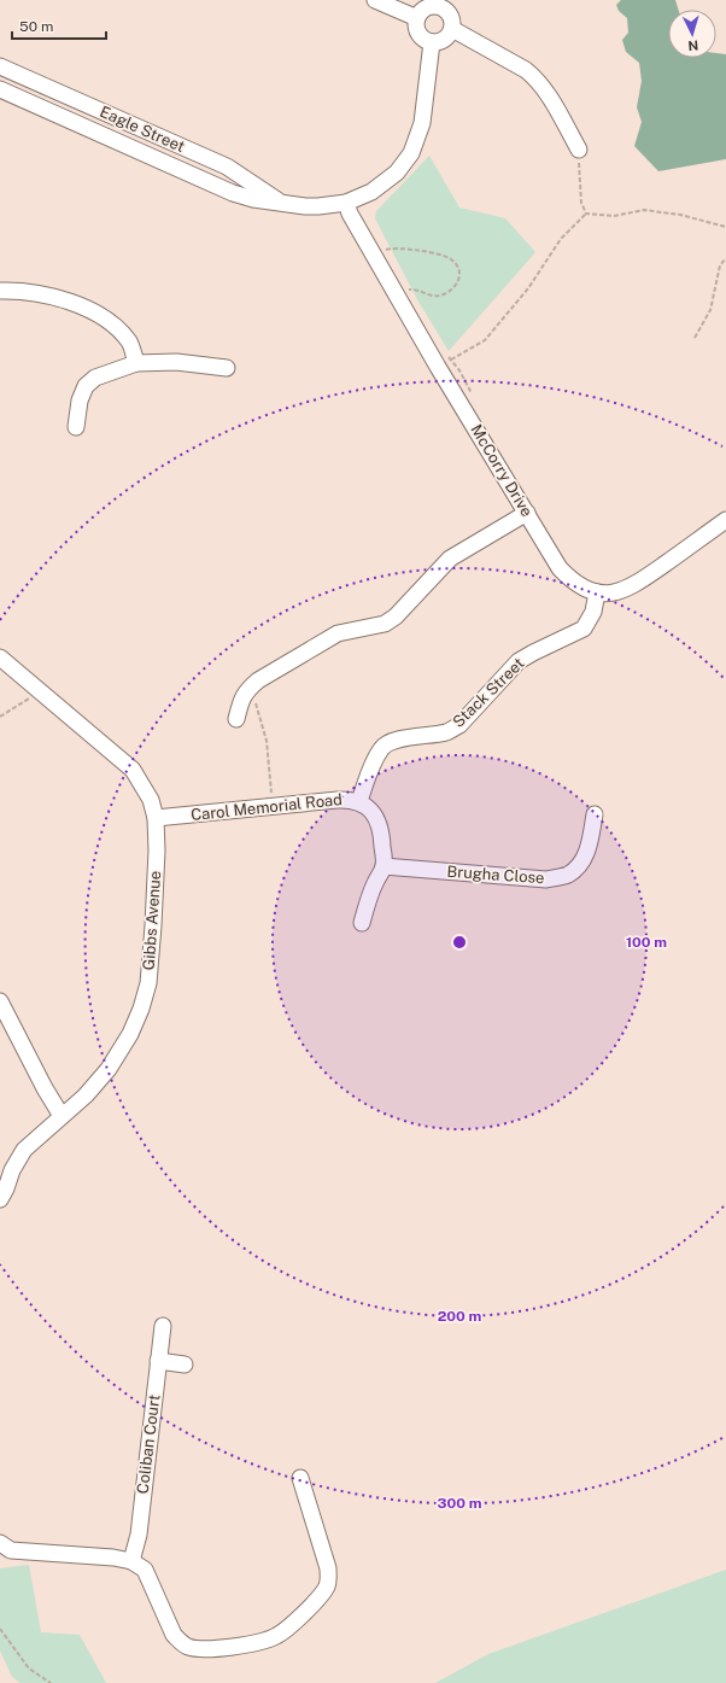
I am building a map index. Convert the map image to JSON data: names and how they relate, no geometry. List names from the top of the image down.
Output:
{
  "streets": {
    "street": [
      "Eagle Street",
      "McCorry Drive",
      "Stack Street",
      "Carol Memorial Road",
      "Brugha Close",
      "Gibbs Avenue",
      "Coliban Court"
    ]
  },
  "crossings": [
    ["Eagle Street", "McCorry Drive"],
    ["McCorry Drive", "Stack Street"],
    ["Stack Street", "Carol Memorial Road"],
    ["Carol Memorial Road", "Brugha Close"],
    ["Carol Memorial Road", "Gibbs Avenue"]
  ],
  "scale_bar": "50 m",
  "north": "bottom",
  "rings": ["100 m", "200 m", "300 m"]
}
